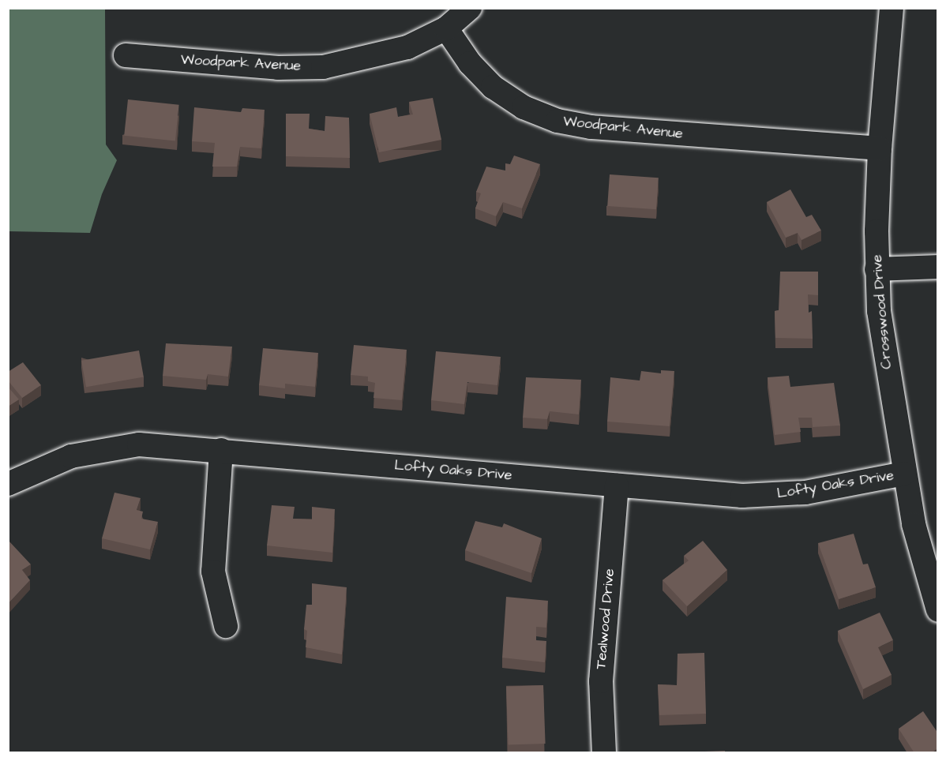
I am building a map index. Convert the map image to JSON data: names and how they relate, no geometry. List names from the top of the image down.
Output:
{
  "streets": {
    "street": [
      "Woodpark Avenue",
      "Crosswood Drive",
      "Lofty Oaks Drive",
      "Tealwood Drive"
    ]
  },
  "crossings": [
    ["Woodpark Avenue", "Crosswood Drive"],
    ["Crosswood Drive", "Lofty Oaks Drive"],
    ["Lofty Oaks Drive", "Tealwood Drive"]
  ]
}
